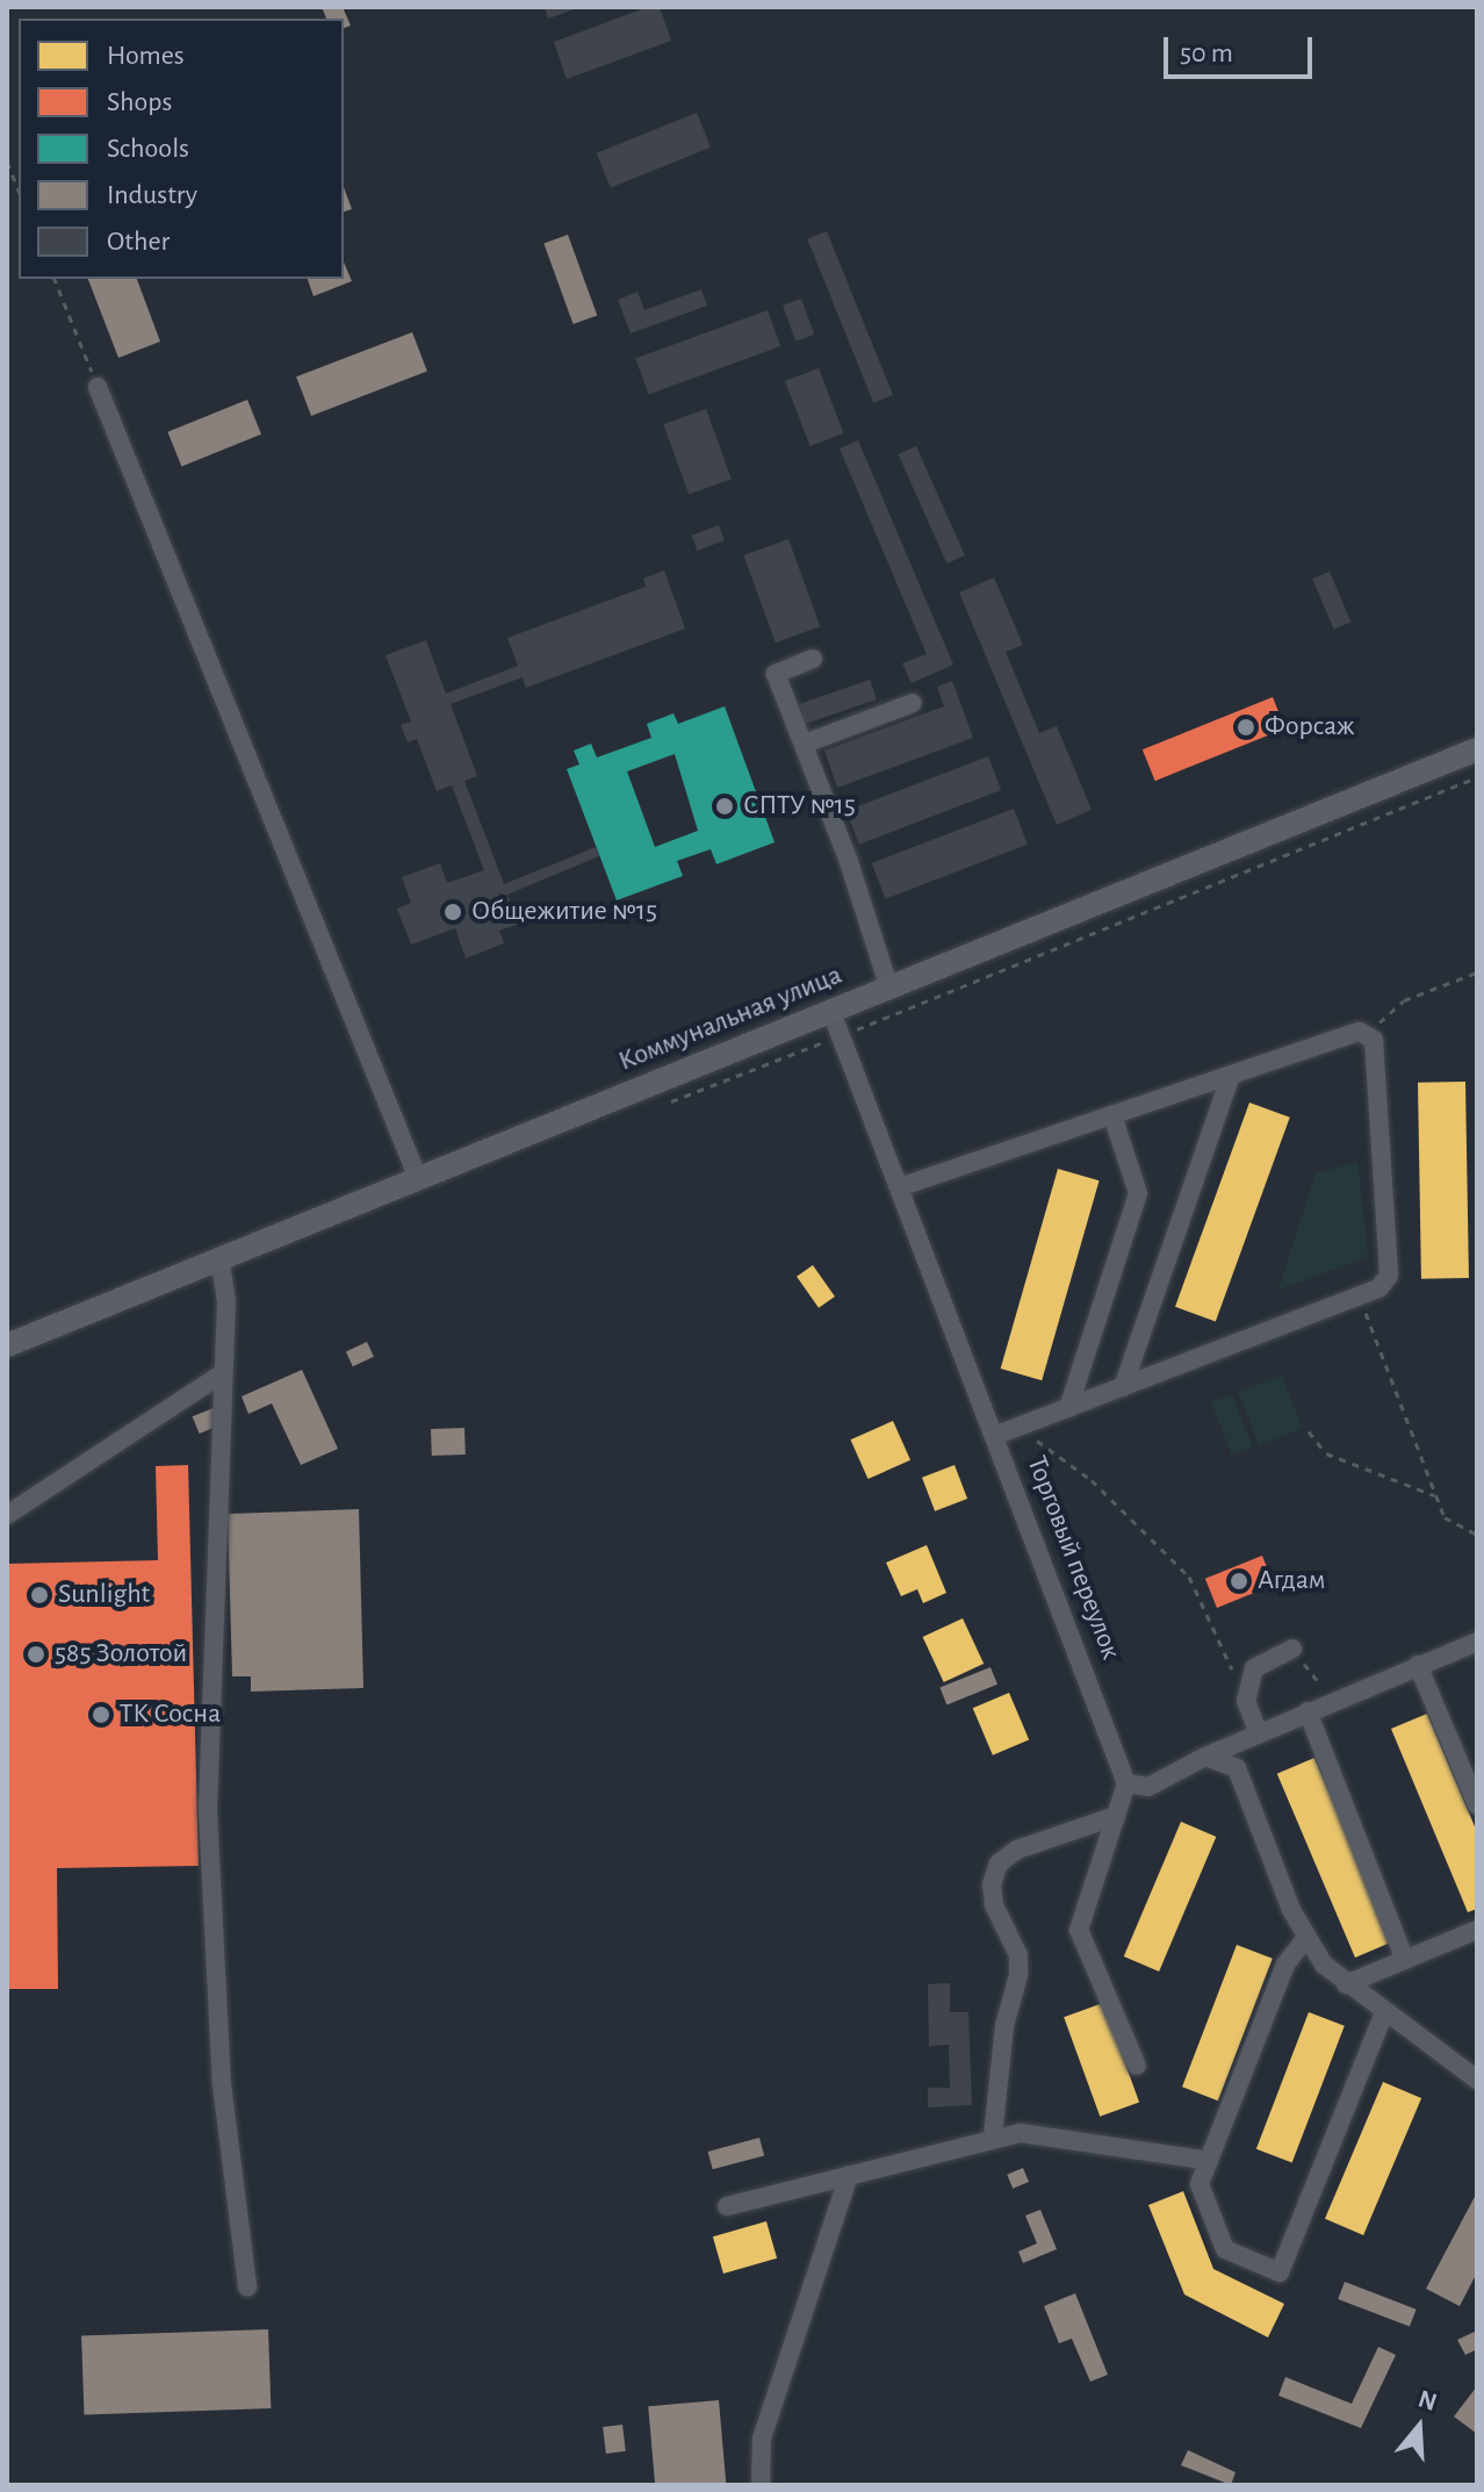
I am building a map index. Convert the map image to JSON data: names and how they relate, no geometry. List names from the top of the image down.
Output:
{
  "streets": {
    "main road": ["Коммунальная улица"],
    "street": ["Торговый переулок"]
  },
  "crossings": [
    ["Коммунальная улица", "Торговый переулок"]
  ],
  "places": [
    "Форсаж",
    "СПТУ №15",
    "Общежитие №15",
    "Агдам",
    "Sunlight",
    "585 Золотой",
    "ТК Сосна"
  ],
  "legend": [
    "Homes",
    "Shops",
    "Schools",
    "Industry",
    "Other"
  ],
  "scale_bar": "50 m",
  "north": "top"
}
